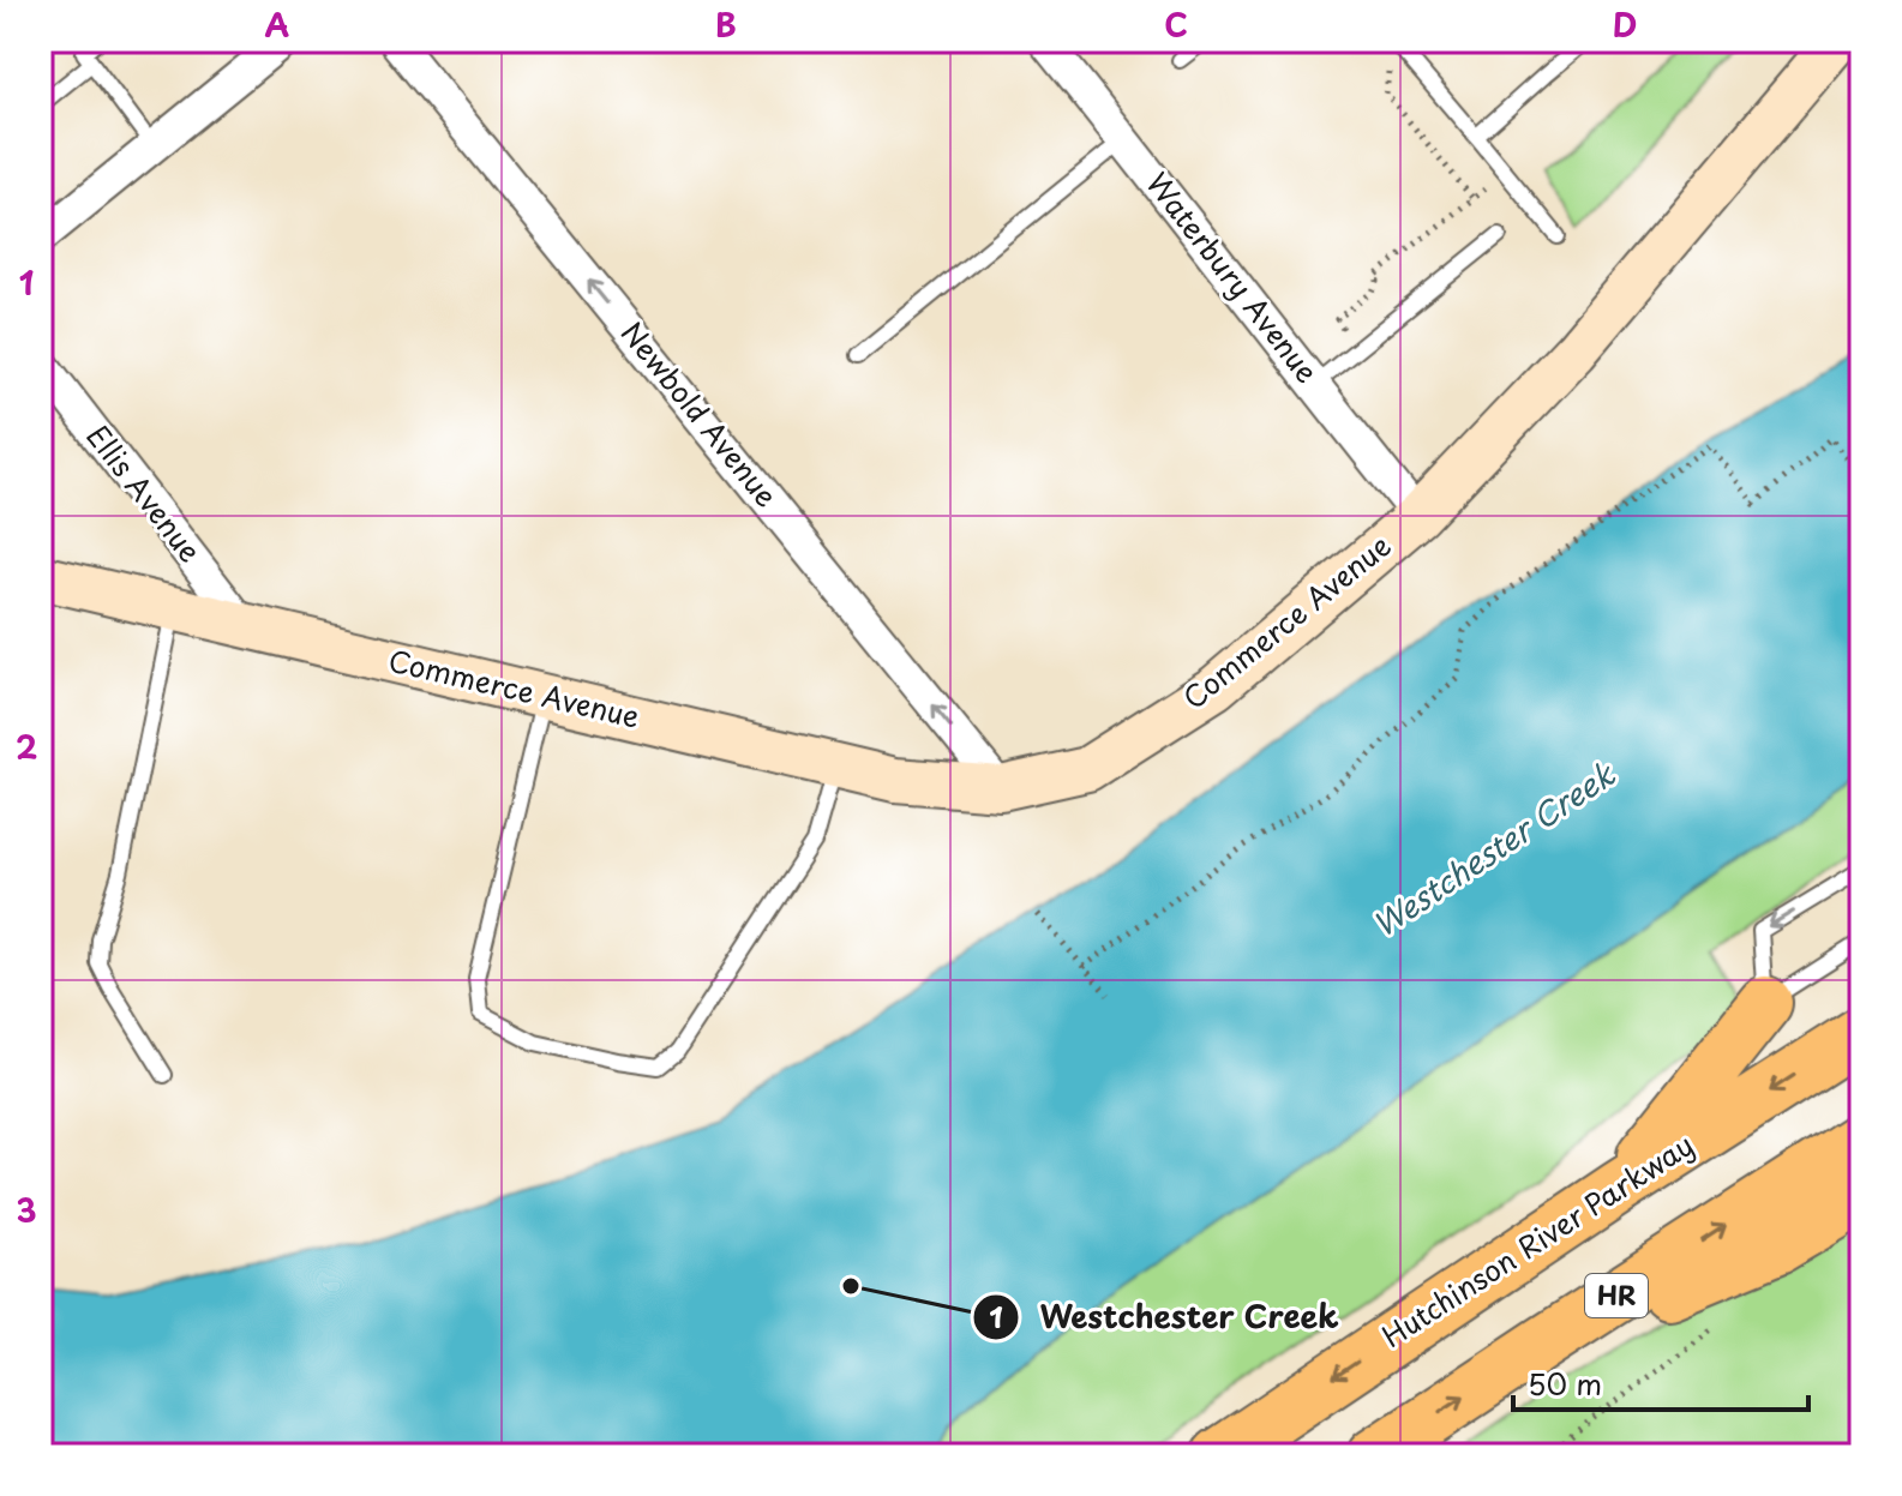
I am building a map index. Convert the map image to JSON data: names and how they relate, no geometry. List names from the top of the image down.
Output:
{
  "streets": {
    "highway": ["Hutchinson River Parkway", "HR"],
    "main road": ["Commerce Avenue"],
    "street": ["Waterbury Avenue", "Newbold Avenue", "Ellis Avenue"]
  },
  "crossings": [
    ["Waterbury Avenue", "Commerce Avenue"],
    ["Newbold Avenue", "Commerce Avenue"],
    ["Ellis Avenue", "Commerce Avenue"]
  ],
  "one_way": ["Newbold Avenue"],
  "water": ["Westchester Creek"],
  "places": ["Westchester Creek"],
  "scale_bar": "50 m",
  "grid": {
    "columns": [
      "A",
      "B",
      "C",
      "D"
    ],
    "rows": ["1", "2", "3"]
  }
}
